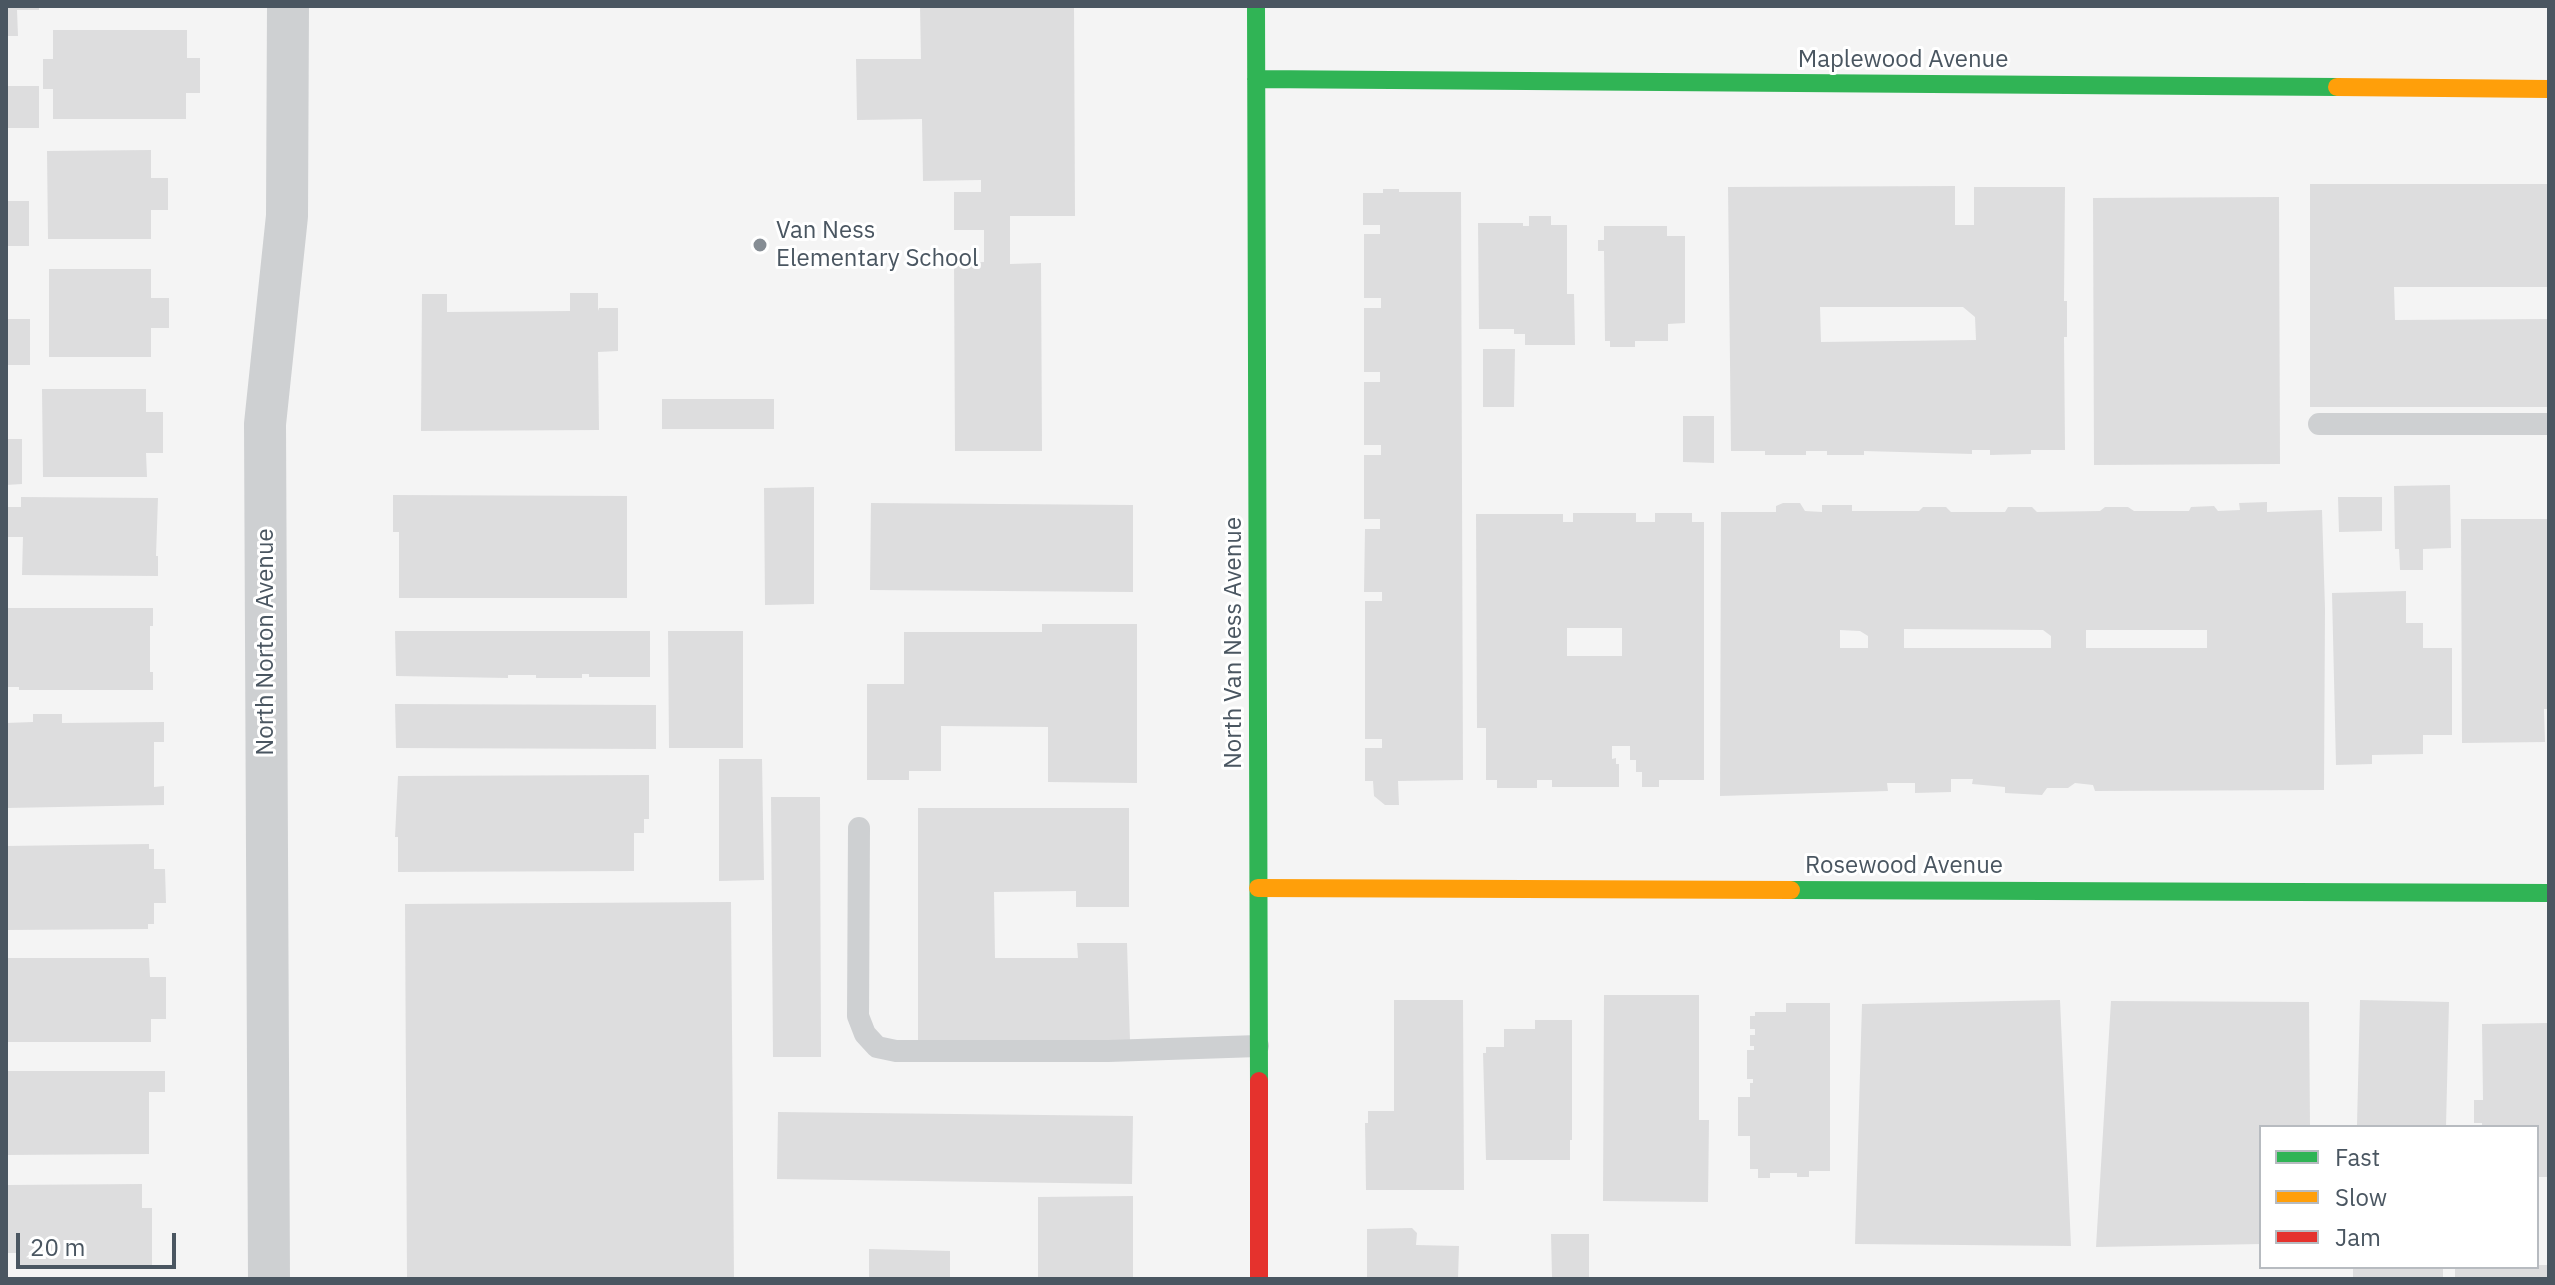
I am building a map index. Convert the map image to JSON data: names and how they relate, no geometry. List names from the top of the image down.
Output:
{
  "streets": {
    "street": [
      "Maplewood Avenue",
      "North Norton Avenue",
      "North Van Ness Avenue",
      "Rosewood Avenue"
    ]
  },
  "crossings": [
    ["Maplewood Avenue", "North Van Ness Avenue"],
    ["North Van Ness Avenue", "Rosewood Avenue"]
  ],
  "places": ["Van Ness Elementary School"],
  "legend": ["Fast", "Slow", "Jam"],
  "scale_bar": "20 m"
}
